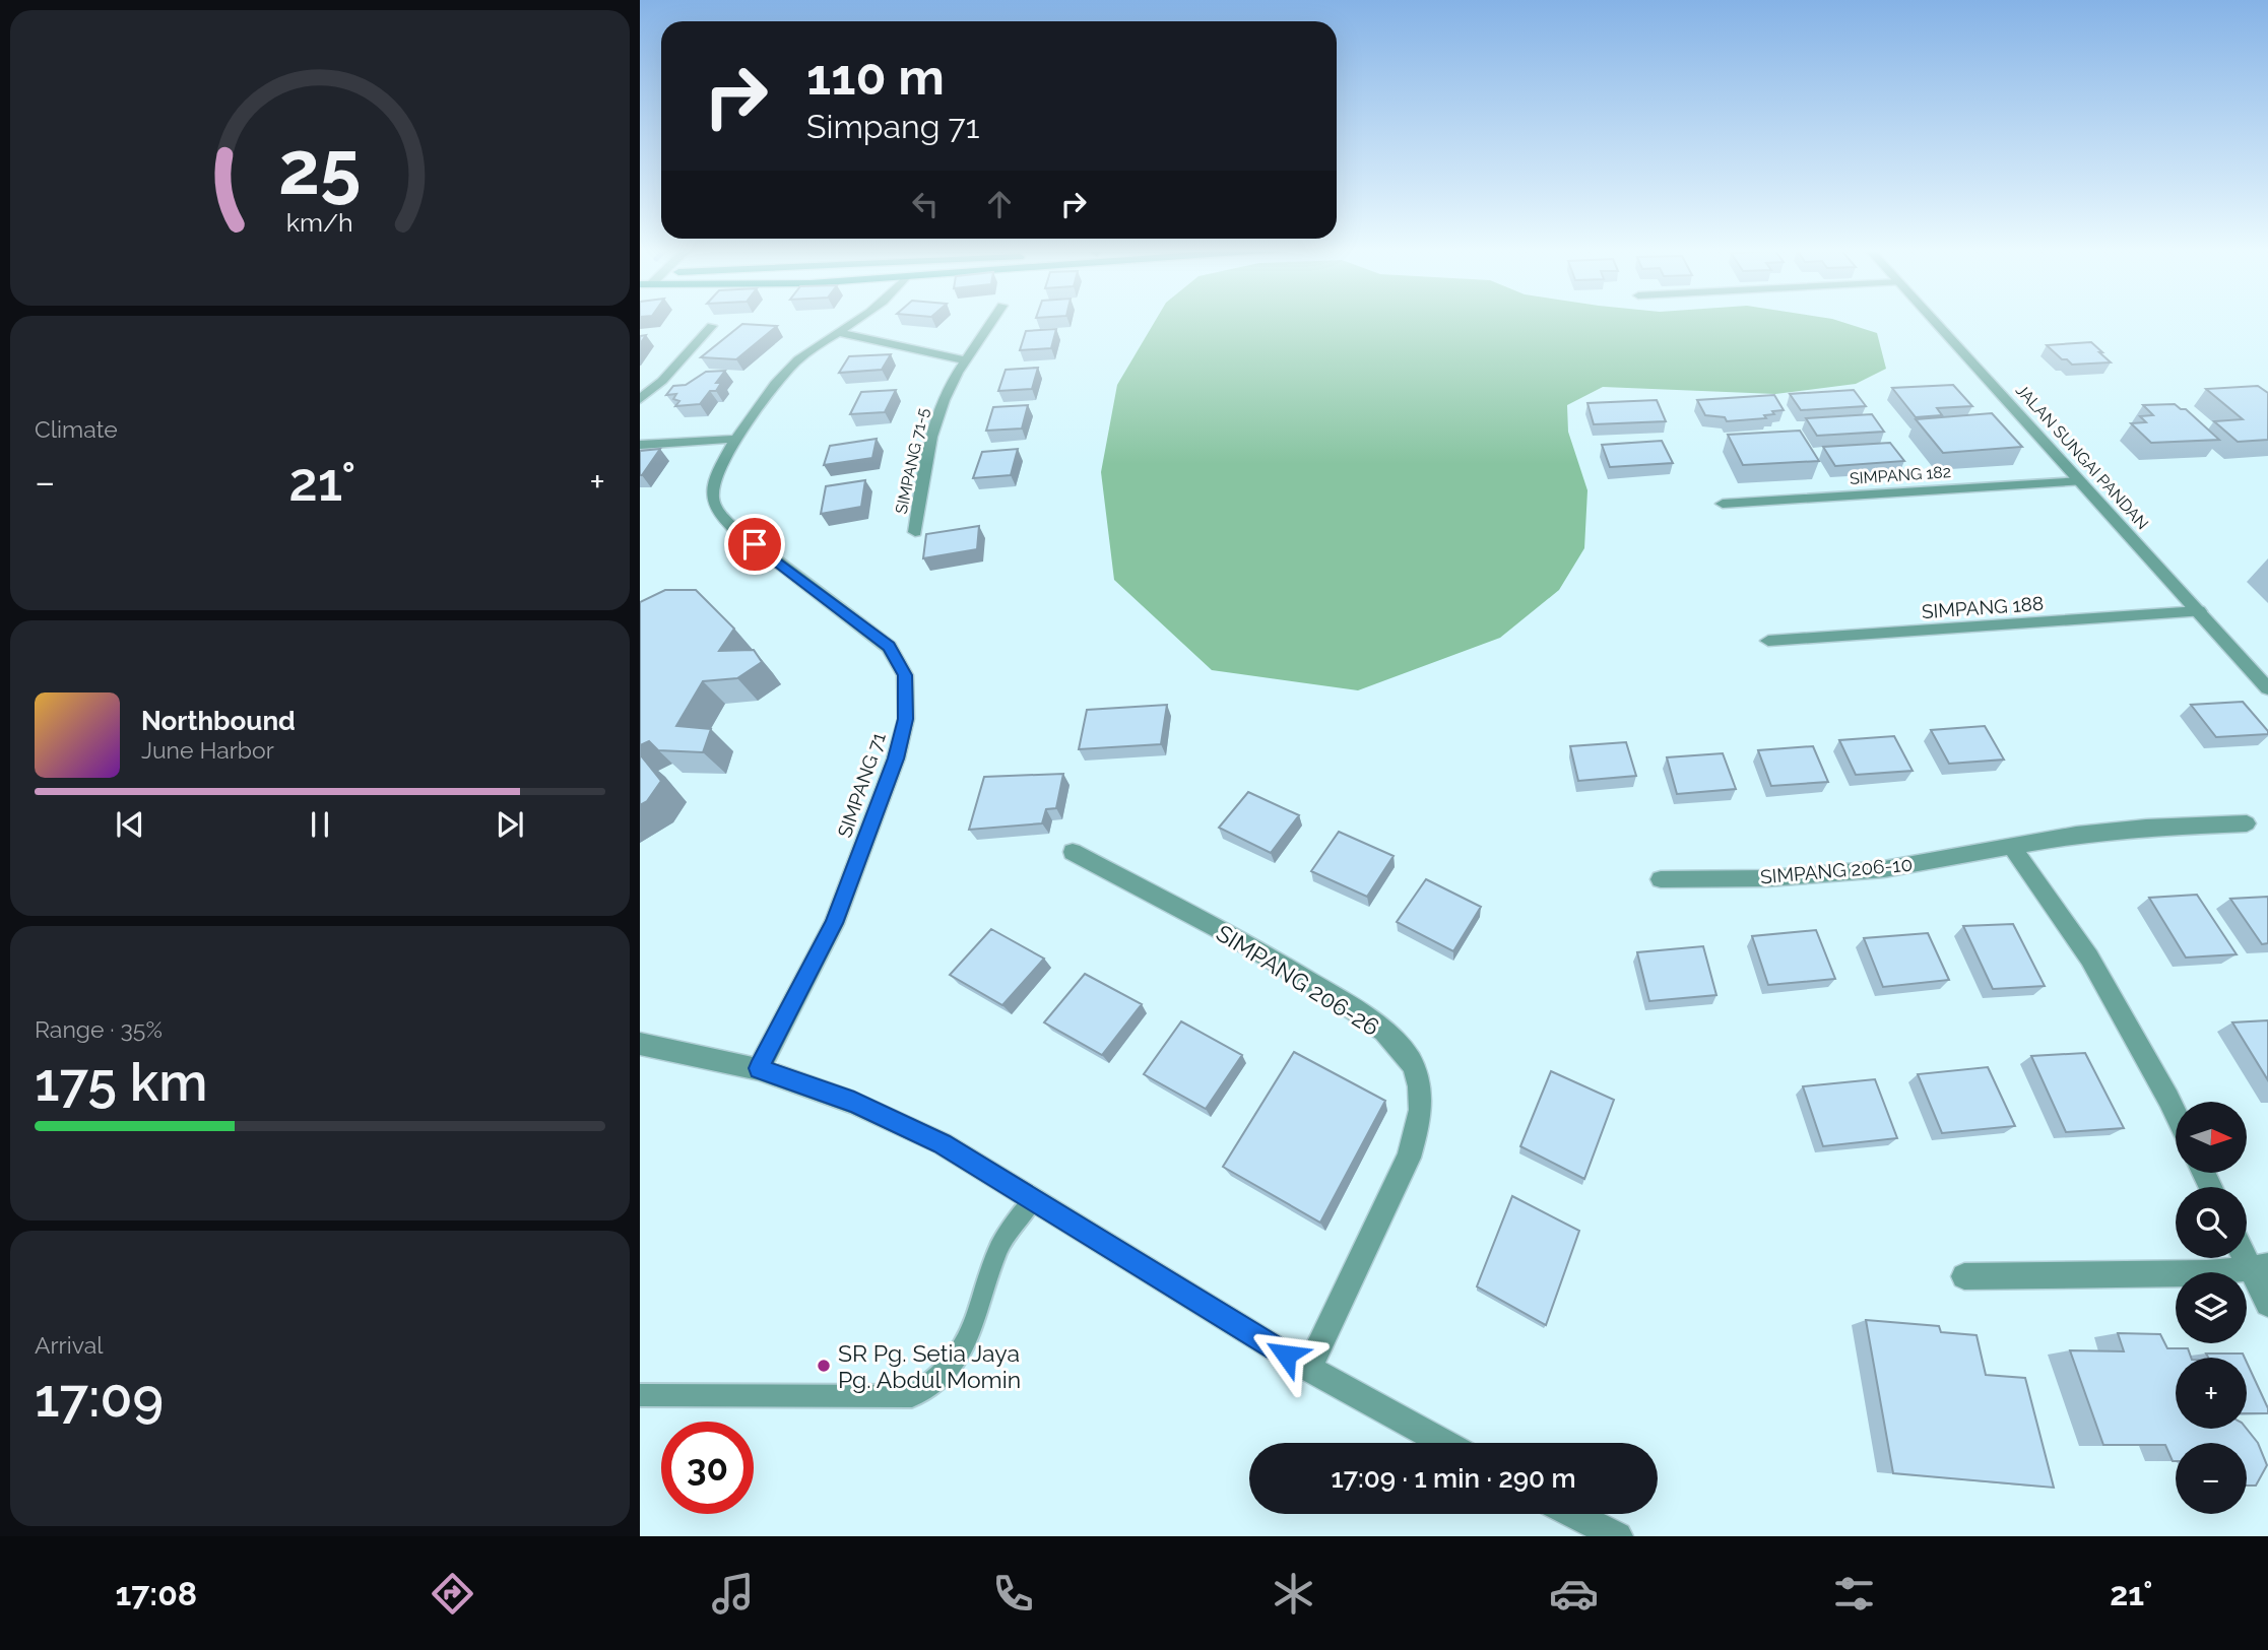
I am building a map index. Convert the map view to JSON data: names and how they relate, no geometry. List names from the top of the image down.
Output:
{
  "streets": {
    "street": [
      "JALAN SUNGAI PANDAN",
      "SIMPANG 71-5",
      "SIMPANG 182",
      "SIMPANG 188",
      "SIMPANG 71",
      "SIMPANG 206-10",
      "SIMPANG 206-26"
    ]
  },
  "crossings": [
    ["JALAN SUNGAI PANDAN", "SIMPANG 182"],
    ["JALAN SUNGAI PANDAN", "SIMPANG 188"]
  ],
  "places": ["SR Pg. Setia Jaya Pg. Abdul Momin"],
  "north": "right",
  "page": {
    "turn": ["110 m", "Simpang 71"],
    "tile": [
      "Climate",
      ["Range · 35%", "175 km"],
      ["Arrival", "17:09"]
    ],
    "heat": ["−", "21°", "+"],
    "song": ["Northbound", "June Harbor"],
    "map_buttons": ["+", "−"],
    "limit": "30",
    "trip": "17:09 · 1 min · 290 m",
    "tabs": ["17:08", "21°"],
    "gauge": ["25", "km/h"]
  }
}
